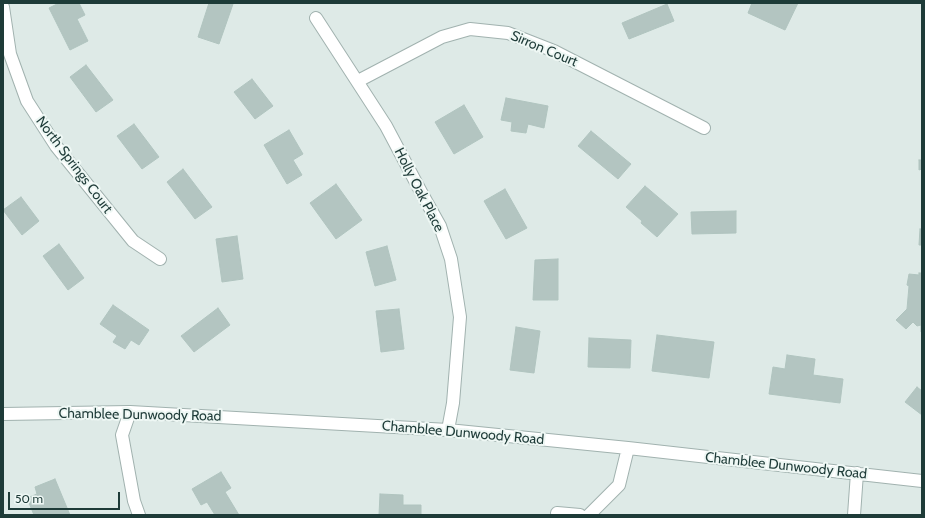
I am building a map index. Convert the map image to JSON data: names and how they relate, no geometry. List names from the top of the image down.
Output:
{
  "streets": {
    "street": [
      "Sirron Court",
      "North Springs Court",
      "Holly Oak Place",
      "Chamblee Dunwoody Road"
    ]
  },
  "crossings": [
    ["Sirron Court", "Holly Oak Place"],
    ["Holly Oak Place", "Chamblee Dunwoody Road"]
  ],
  "scale_bar": "50 m"
}
